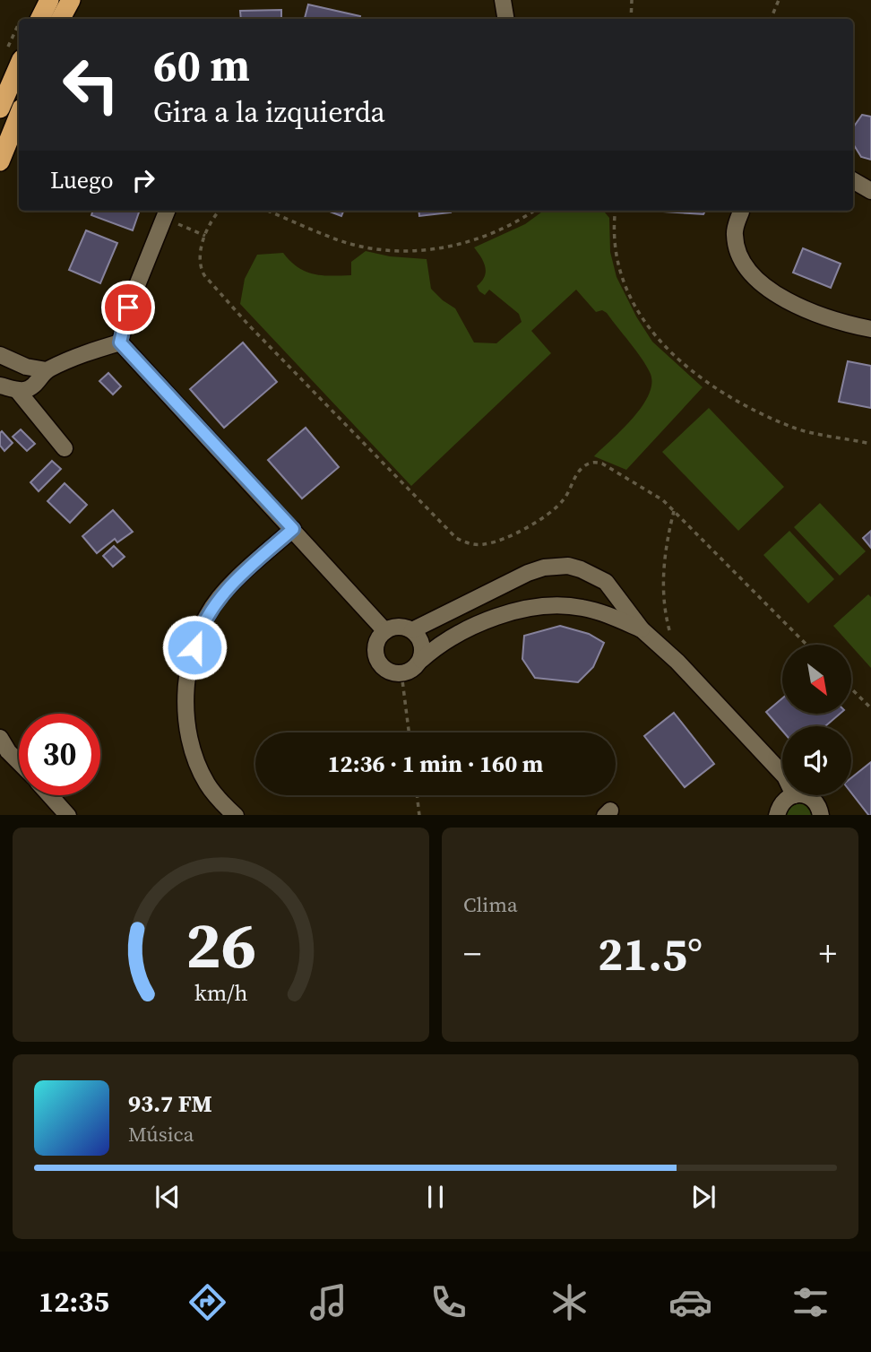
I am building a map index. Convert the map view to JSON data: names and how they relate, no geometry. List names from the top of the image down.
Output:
{
  "north": "bottom right",
  "page": {
    "turn": ["60 m", "Gira a la izquierda"],
    "then": "Luego",
    "limit": "30",
    "trip": "12:36 · 1 min · 160 m",
    "tile": "Clima",
    "heat": ["−", "21.5°", "+"],
    "song": ["93.7 FM", "Música"],
    "tabs": "12:35",
    "gauge": ["26", "km/h"]
  }
}
